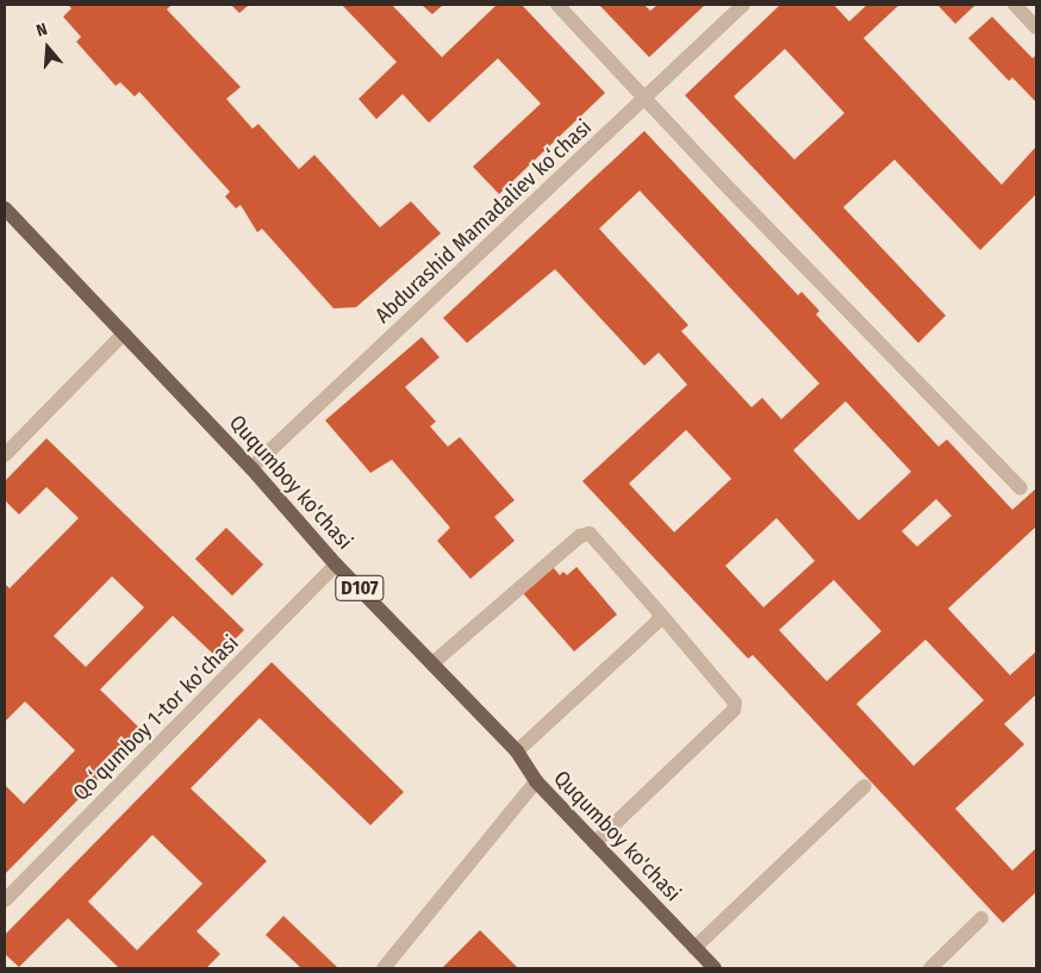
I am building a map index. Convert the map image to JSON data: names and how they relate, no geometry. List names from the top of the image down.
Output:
{
  "streets": {
    "main road": ["Ququmboy ko'chasi", "D107"],
    "street": ["Abdurashid Mamadaliev koʻchasi", "Qoʻqumboy 1-tor koʼchasi"]
  },
  "crossings": [
    ["Abdurashid Mamadaliev koʻchasi", "Ququmboy ko'chasi"],
    ["Ququmboy ko'chasi", "Qoʻqumboy 1-tor koʼchasi"]
  ],
  "north": "top"
}
